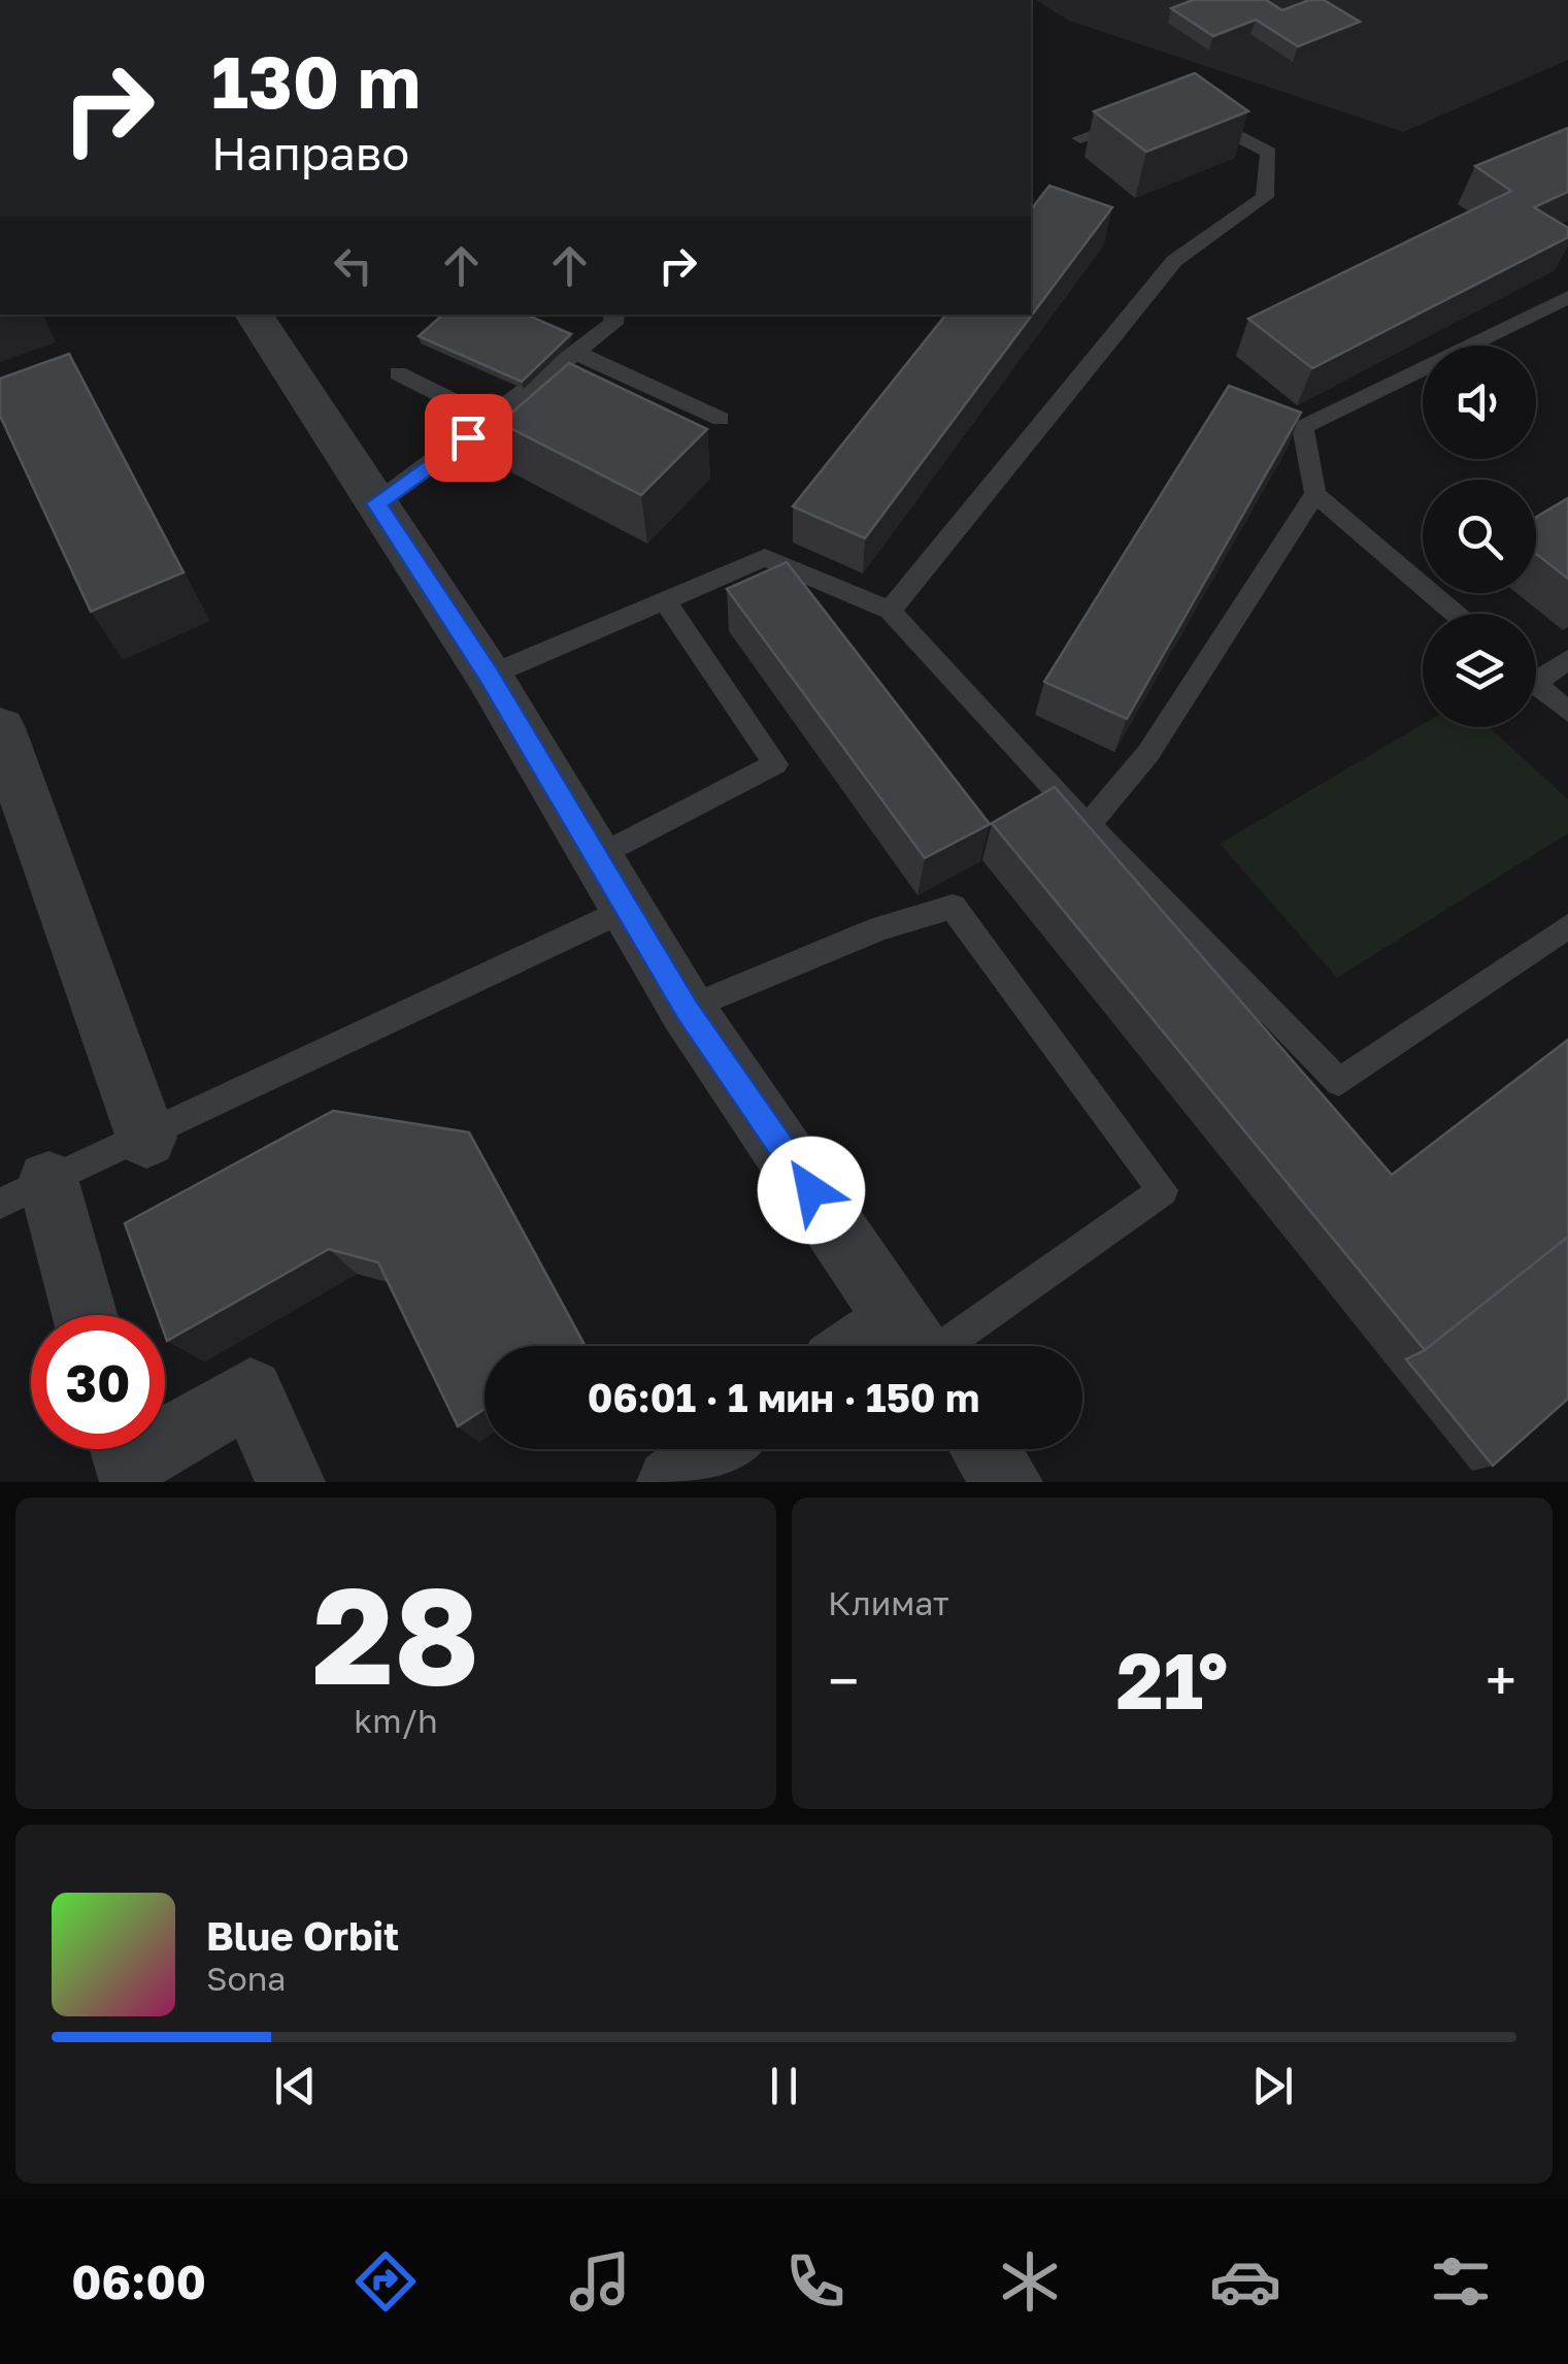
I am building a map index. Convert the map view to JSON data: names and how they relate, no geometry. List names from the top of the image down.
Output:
{
  "page": {
    "turn": ["130 m", "Направо"],
    "limit": "30",
    "trip": "06:01 · 1 мин · 150 m",
    "tile": [
      ["28", "km/h"],
      "Климат"
    ],
    "heat": ["−", "21°", "+"],
    "song": ["Blue Orbit", "Sona"],
    "tabs": "06:00"
  }
}
